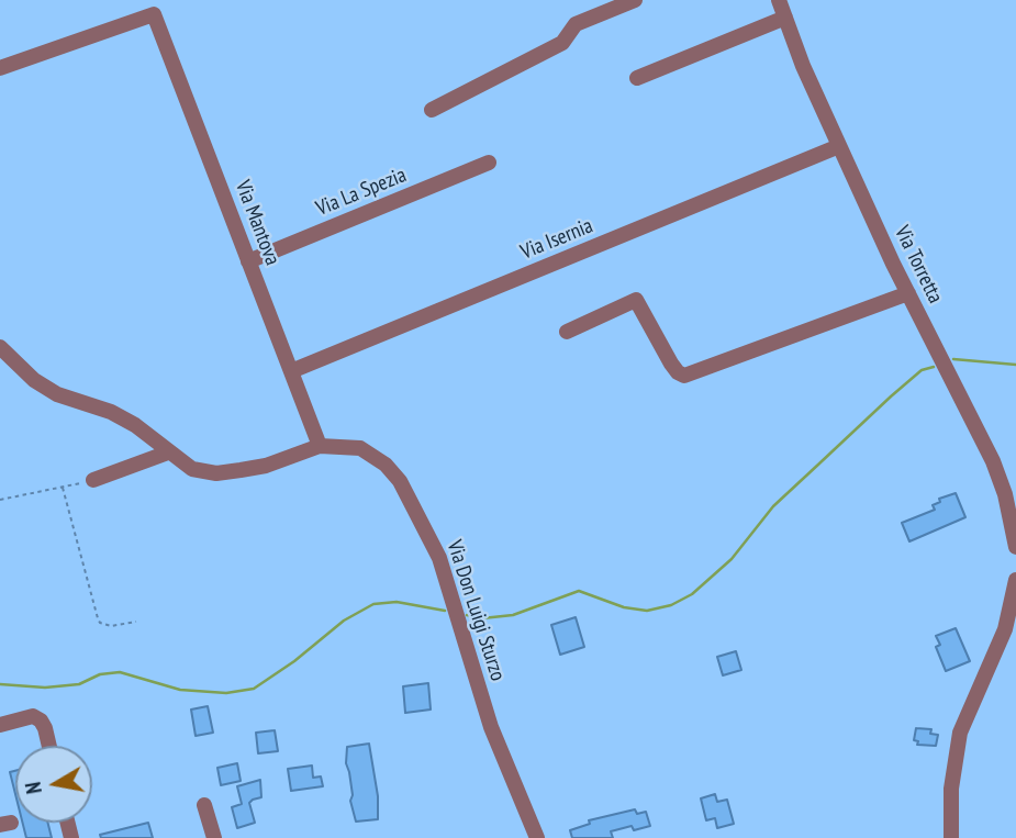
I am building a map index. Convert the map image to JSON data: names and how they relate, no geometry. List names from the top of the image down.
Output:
{
  "streets": {
    "street": [
      "Via La Spezia",
      "Via Mantova",
      "Via Isernia",
      "Via Torretta",
      "Via Don Luigi Sturzo"
    ]
  },
  "crossings": [
    ["Via La Spezia", "Via Mantova"],
    ["Via Mantova", "Via Isernia"],
    ["Via Mantova", "Via Don Luigi Sturzo"],
    ["Via Isernia", "Via Torretta"]
  ],
  "north": "left"
}
